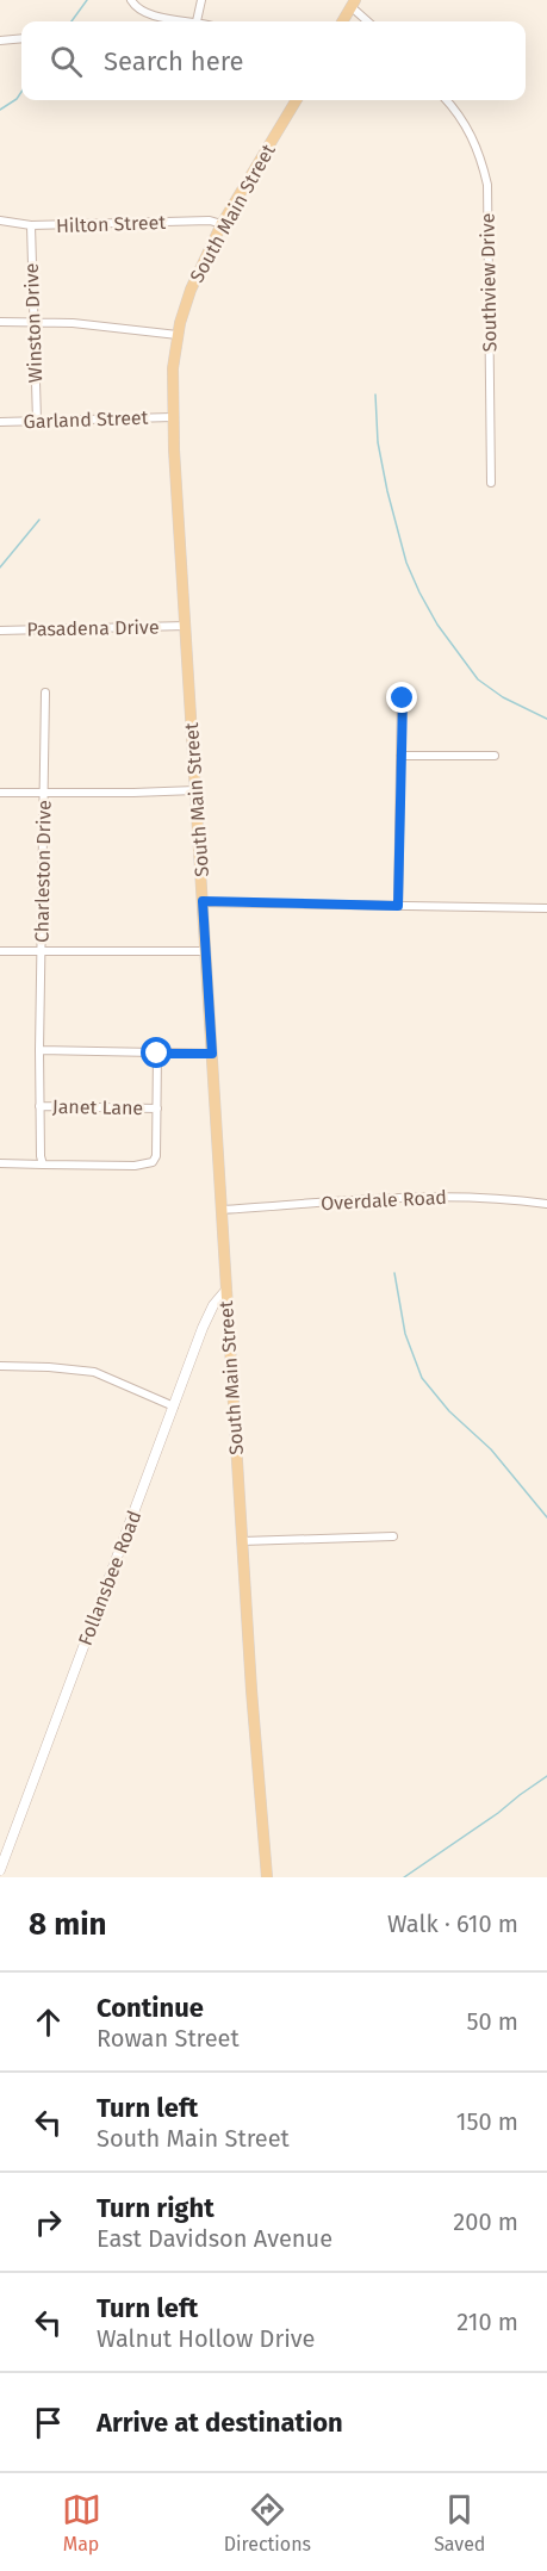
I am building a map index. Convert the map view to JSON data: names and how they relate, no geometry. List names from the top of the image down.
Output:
{
  "streets": {
    "main road": ["South Main Street"],
    "street": [
      "Hilton Street",
      "Southview Drive",
      "Winston Drive",
      "Garland Street",
      "Pasadena Drive",
      "Charleston Drive",
      "Janet Lane",
      "Overdale Road",
      "Follansbee Road"
    ]
  },
  "crossings": [
    ["South Main Street", "Hilton Street"],
    ["South Main Street", "Garland Street"],
    ["South Main Street", "Pasadena Drive"],
    ["South Main Street", "Overdale Road"],
    ["South Main Street", "Follansbee Road"],
    ["Hilton Street", "Winston Drive"],
    ["Winston Drive", "Garland Street"],
    ["Charleston Drive", "Janet Lane"]
  ],
  "page": {
    "search": "Search here",
    "heading": ["8 min", "Walk · 610 m"],
    "list": [
      ["Continue", "Rowan Street", "50 m"],
      ["Turn left", "South Main Street", "150 m"],
      ["Turn right", "East Davidson Avenue", "200 m"],
      ["Turn left", "Walnut Hollow Drive", "210 m"],
      "Arrive at destination"
    ],
    "nav": ["Map", "Directions", "Saved"]
  }
}
